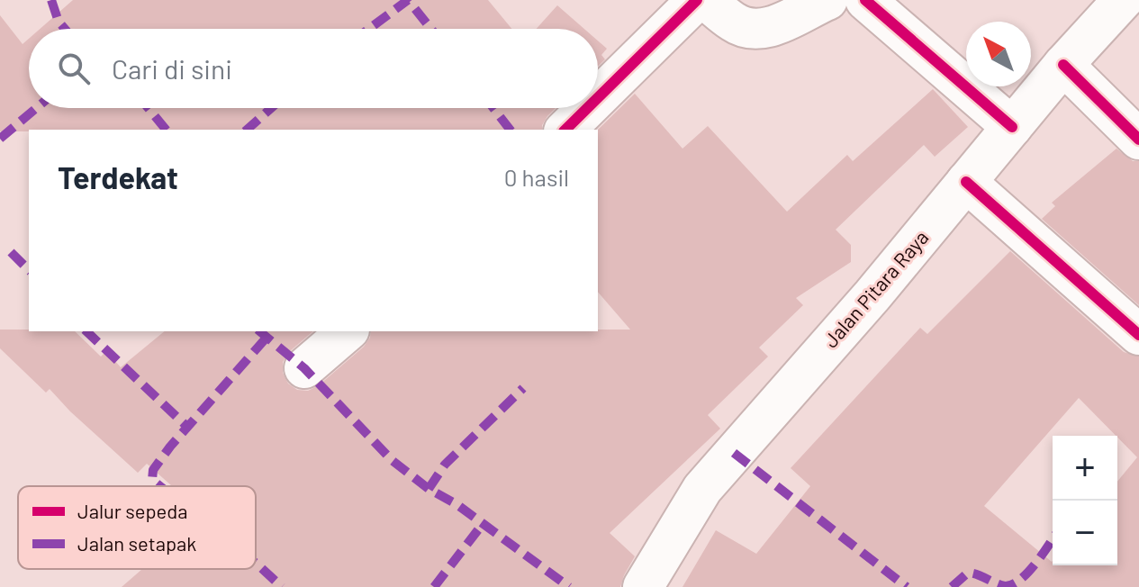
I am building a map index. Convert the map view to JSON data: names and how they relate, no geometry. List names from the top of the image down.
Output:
{
  "streets": {
    "street": ["Jalan Pitara Raya"]
  },
  "legend": ["Jalur sepeda", "Jalan setapak"],
  "north": "top left",
  "page": {
    "search": "Cari di sini",
    "heading": ["Terdekat", "0 hasil"],
    "map_buttons": ["+", "−"]
  }
}
